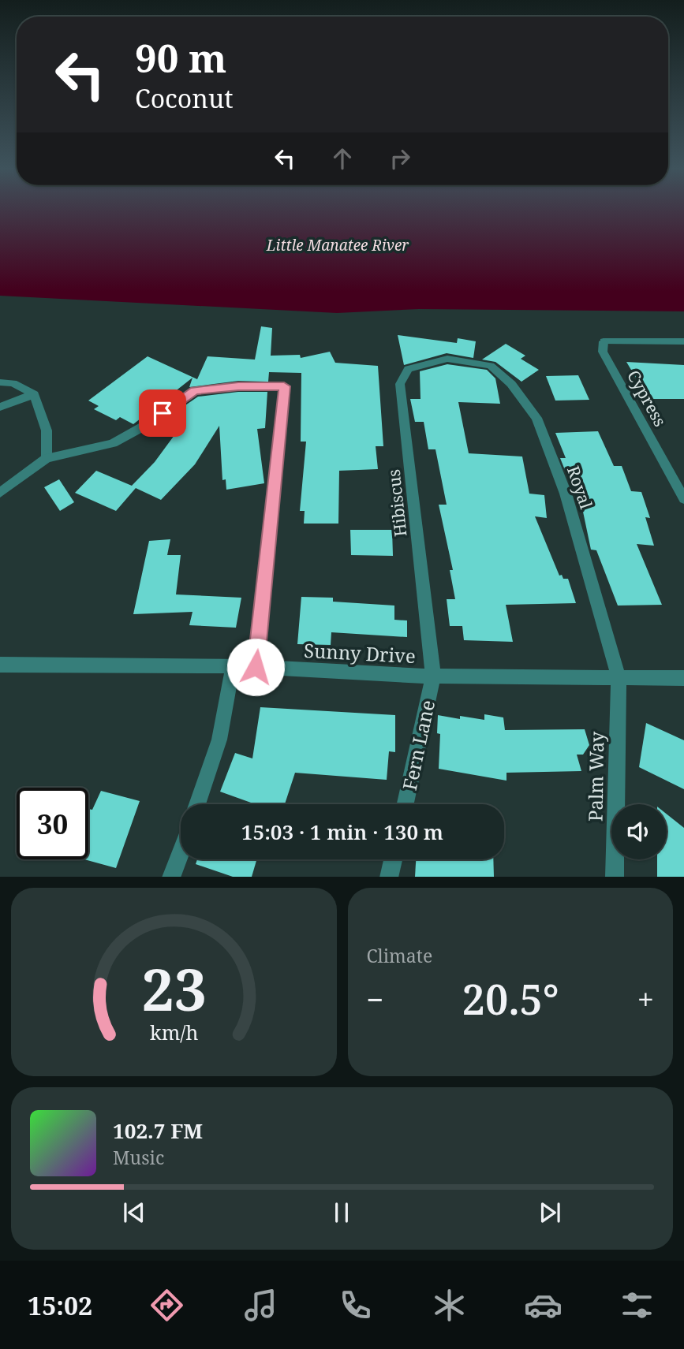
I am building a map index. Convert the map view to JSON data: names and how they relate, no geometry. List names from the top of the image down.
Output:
{
  "streets": {
    "street": [
      "Cypress",
      "Royal",
      "Hibiscus",
      "Sunny Drive",
      "Fern Lane",
      "Palm Way"
    ]
  },
  "crossings": [
    ["Royal", "Hibiscus"],
    ["Royal", "Sunny Drive"],
    ["Royal", "Palm Way"],
    ["Hibiscus", "Sunny Drive"],
    ["Hibiscus", "Fern Lane"],
    ["Sunny Drive", "Fern Lane"],
    ["Sunny Drive", "Palm Way"]
  ],
  "water": ["Little Manatee River"],
  "page": {
    "turn": ["90 m", "Coconut"],
    "limit": "30",
    "trip": "15:03 · 1 min · 130 m",
    "tile": "Climate",
    "heat": ["−", "20.5°", "+"],
    "song": ["102.7 FM", "Music"],
    "tabs": "15:02",
    "gauge": ["23", "km/h"]
  }
}
